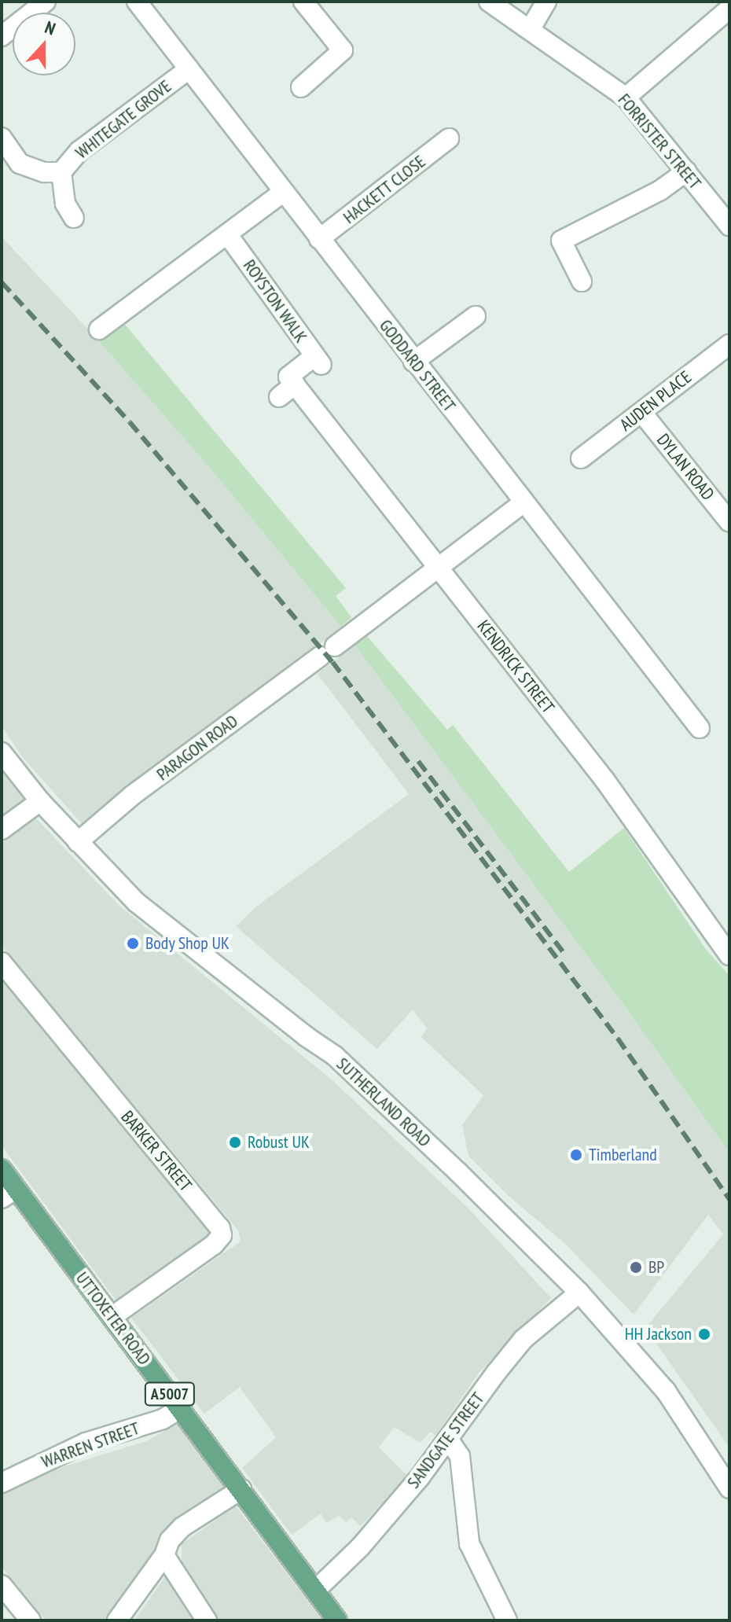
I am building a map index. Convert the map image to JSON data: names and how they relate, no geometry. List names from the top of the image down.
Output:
{
  "streets": {
    "main road": ["UTTOXETER ROAD", "A5007"],
    "street": [
      "WHITEGATE GROVE",
      "FORRISTER STREET",
      "HACKETT CLOSE",
      "ROYSTON WALK",
      "GODDARD STREET",
      "AUDEN PLACE",
      "DYLAN ROAD",
      "KENDRICK STREET",
      "PARAGON ROAD",
      "SUTHERLAND ROAD",
      "BARKER STREET",
      "SANDGATE STREET",
      "WARREN STREET"
    ]
  },
  "crossings": [
    ["WHITEGATE GROVE", "GODDARD STREET"],
    ["HACKETT CLOSE", "GODDARD STREET"],
    ["ROYSTON WALK", "KENDRICK STREET"],
    ["GODDARD STREET", "PARAGON ROAD"],
    ["AUDEN PLACE", "DYLAN ROAD"],
    ["KENDRICK STREET", "PARAGON ROAD"],
    ["PARAGON ROAD", "SUTHERLAND ROAD"],
    ["SUTHERLAND ROAD", "SANDGATE STREET"],
    ["BARKER STREET", "UTTOXETER ROAD"],
    ["UTTOXETER ROAD", "SANDGATE STREET"],
    ["UTTOXETER ROAD", "WARREN STREET"]
  ],
  "places": [
    "Body Shop UK",
    "Robust UK",
    "Timberland",
    "BP",
    "HH Jackson"
  ],
  "north": "top"
}
